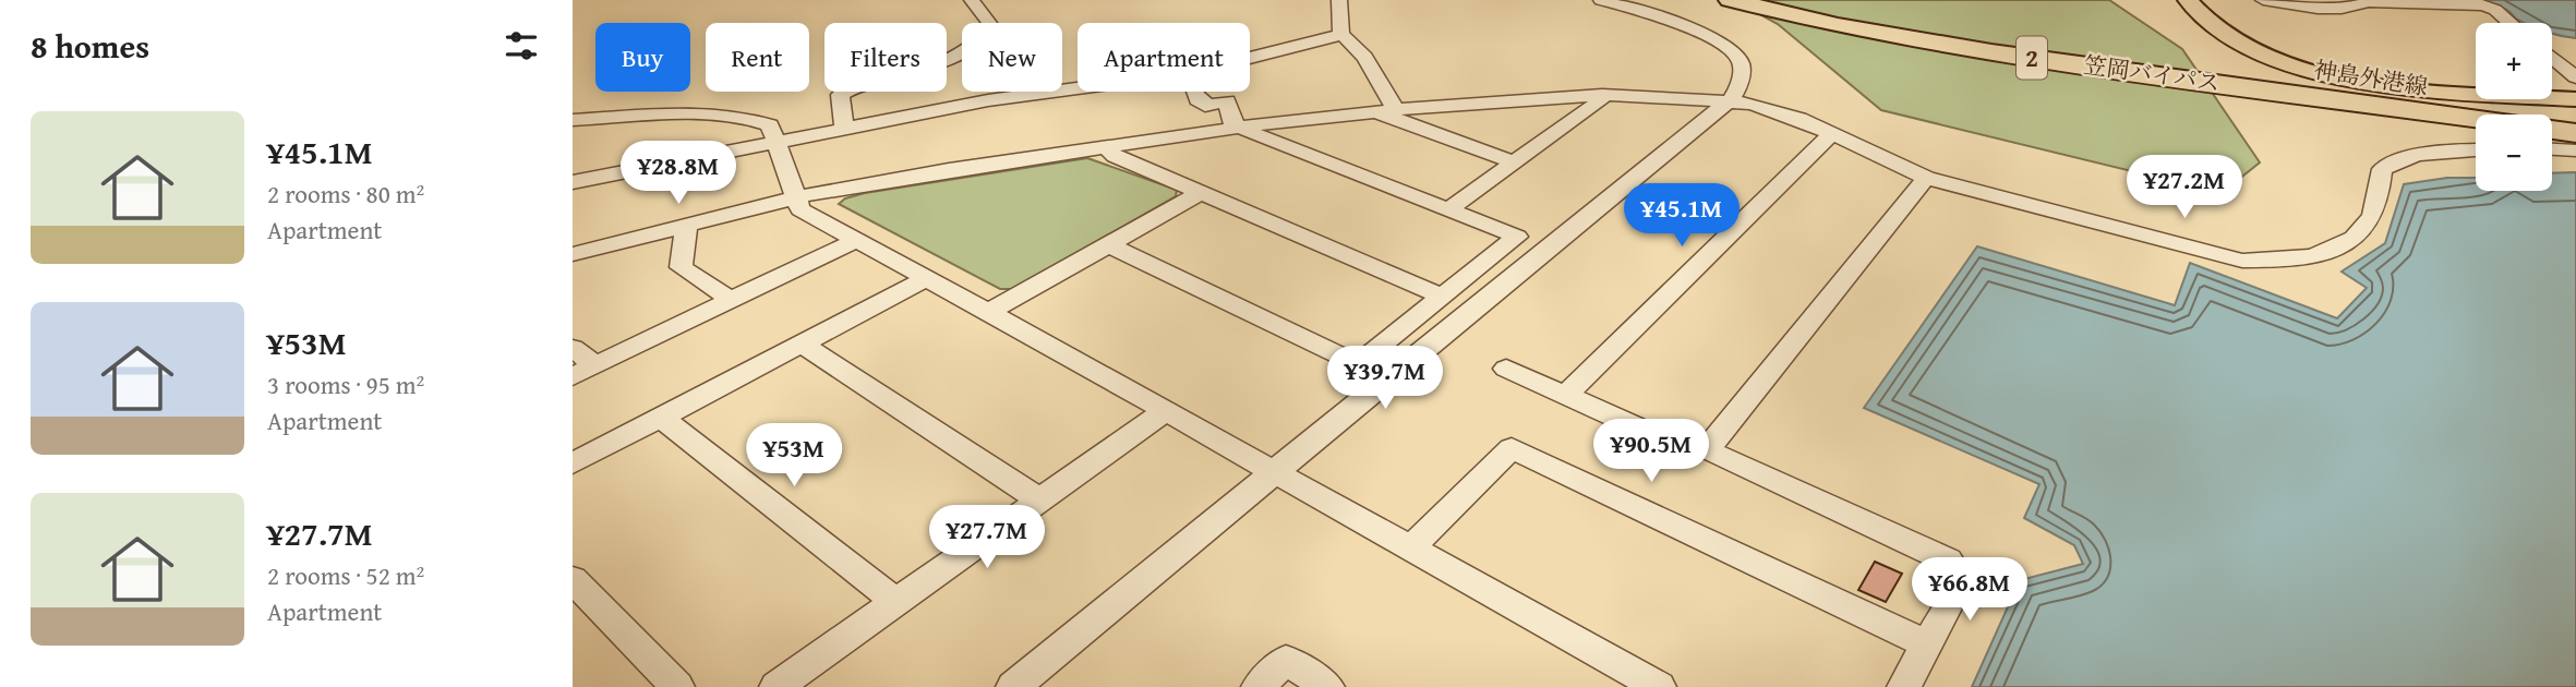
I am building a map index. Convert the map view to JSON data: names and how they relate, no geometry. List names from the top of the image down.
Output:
{
  "streets": {
    "highway": ["2", "笠岡バイパス"],
    "main road": ["神島外港線"]
  },
  "page": {
    "heading": "8 homes",
    "map_buttons": ["+", "−"],
    "chip": [
      "Buy",
      "Rent",
      "Filters",
      "New",
      "Apartment"
    ],
    "list": [
      {
        "name": "¥45.1M",
        "note": "2 rooms · 80 m² · Apartment"
      },
      {
        "name": "¥53M",
        "note": "3 rooms · 95 m² · Apartment"
      },
      {
        "name": "¥27.7M",
        "note": "2 rooms · 52 m² · Apartment"
      }
    ],
    "price": [
      "¥28.8M",
      "¥27.2M",
      "¥45.1M",
      "¥39.7M",
      "¥90.5M",
      "¥53M",
      "¥27.7M",
      "¥66.8M"
    ]
  }
}
